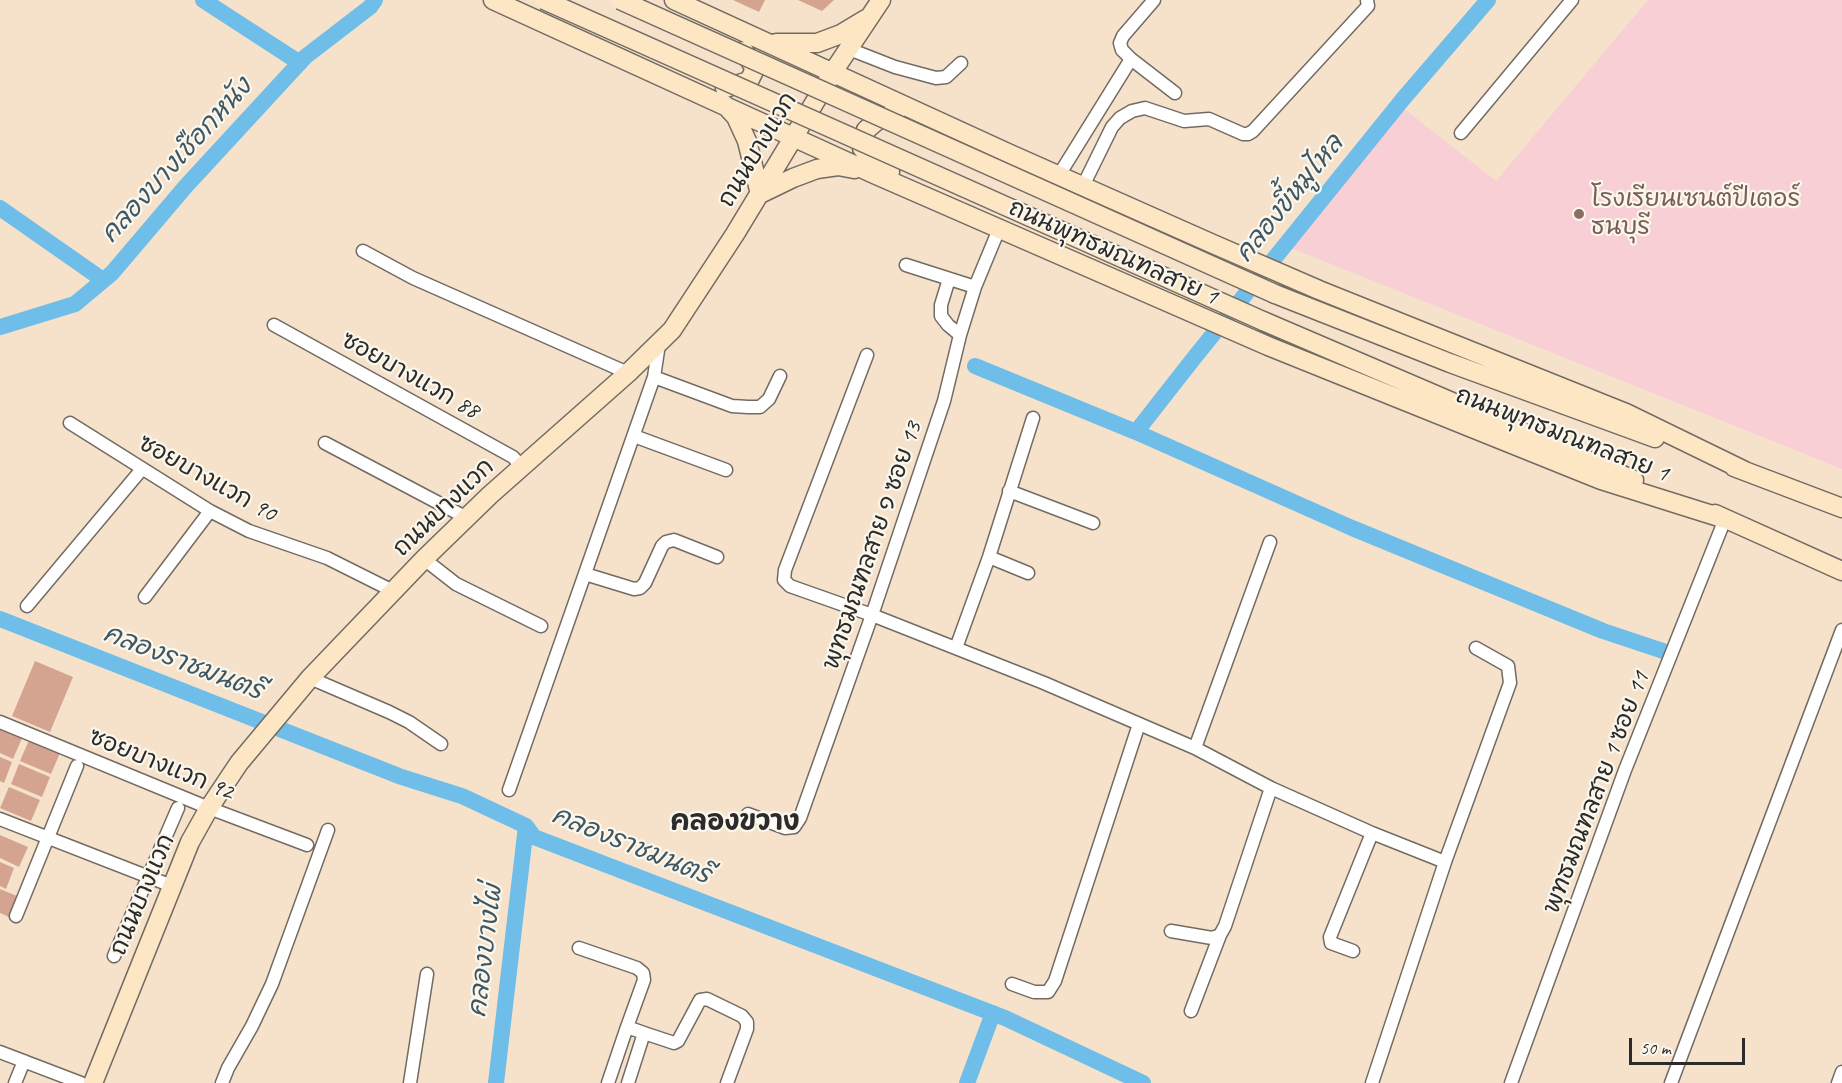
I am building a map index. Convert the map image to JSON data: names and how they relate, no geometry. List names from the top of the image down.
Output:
{
  "streets": {
    "main road": ["ถนนบางแวก", "ถนนพุทธมณฑลสาย 1"],
    "street": [
      "ซอยบางแวก 88",
      "ซอยบางแวก 90",
      "พุทธมณฑลสาย ๑ ซอย 13",
      "ซอยบางแวก 92",
      "พุทธมณฑลสาย 1 ซอย 11"
    ]
  },
  "crossings": [
    ["ถนนบางแวก", "ถนนพุทธมณฑลสาย 1"],
    ["ถนนบางแวก", "ซอยบางแวก 88"],
    ["ถนนบางแวก", "ซอยบางแวก 90"],
    ["ถนนบางแวก", "ซอยบางแวก 92"],
    ["ถนนพุทธมณฑลสาย 1", "พุทธมณฑลสาย ๑ ซอย 13"],
    ["ถนนพุทธมณฑลสาย 1", "พุทธมณฑลสาย 1 ซอย 11"]
  ],
  "districts": ["คลองขวาง"],
  "water": [
    "คลองบางเชือกหนัง",
    "คลองขี้หมูไหล",
    "คลองราชมนตรี",
    "คลองบางไผ่"
  ],
  "places": ["โรงเรียนเซนต์ปีเตอร์ ธนบุรี"],
  "scale_bar": "50 m"
}
